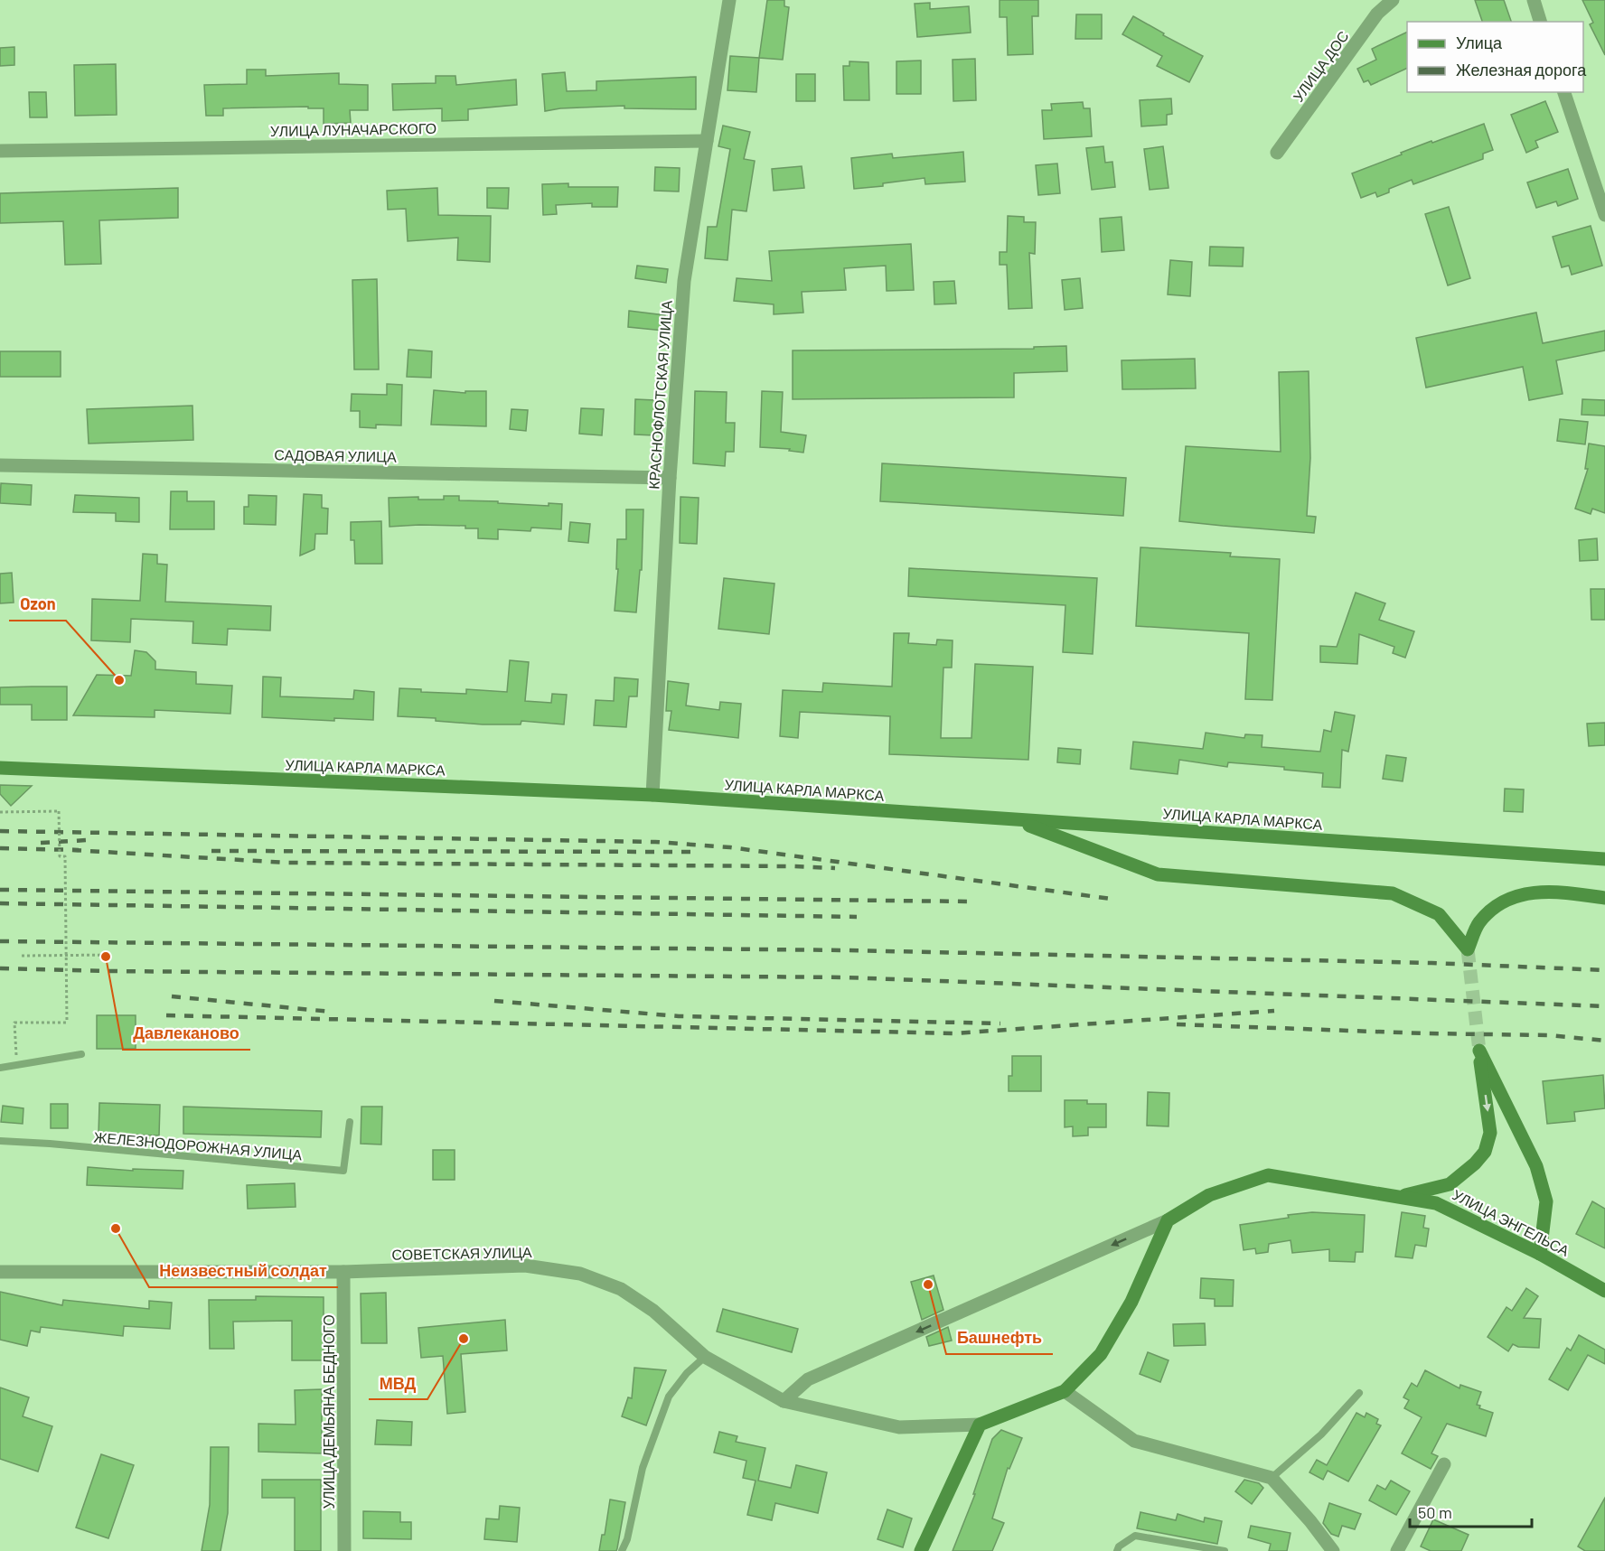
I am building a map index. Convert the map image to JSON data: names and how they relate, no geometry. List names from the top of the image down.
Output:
{
  "streets": {
    "street": [
      "УЛИЦА ДОС",
      "УЛИЦА ЛУНАЧАРСКОГО",
      "КРАСНОФЛОТСКАЯ УЛИЦА",
      "САДОВАЯ УЛИЦА",
      "УЛИЦА КАРЛА МАРКСА",
      "УЛИЦА ЭНГЕЛЬСА",
      "СОВЕТСКАЯ УЛИЦА",
      "УЛИЦА ДЕМЬЯНА БЕДНОГО"
    ],
    "lane": ["ЖЕЛЕЗНОДОРОЖНАЯ УЛИЦА"]
  },
  "crossings": [
    ["УЛИЦА ЛУНАЧАРСКОГО", "КРАСНОФЛОТСКАЯ УЛИЦА"],
    ["КРАСНОФЛОТСКАЯ УЛИЦА", "САДОВАЯ УЛИЦА"],
    ["КРАСНОФЛОТСКАЯ УЛИЦА", "УЛИЦА КАРЛА МАРКСА"],
    ["СОВЕТСКАЯ УЛИЦА", "УЛИЦА ДЕМЬЯНА БЕДНОГО"]
  ],
  "places": [
    "Ozon",
    "Давлеканово",
    "Неизвестный солдат",
    "Башнефть",
    "МВД"
  ],
  "legend": ["Улица", "Железная дорога"],
  "scale_bar": "50 m"
}
